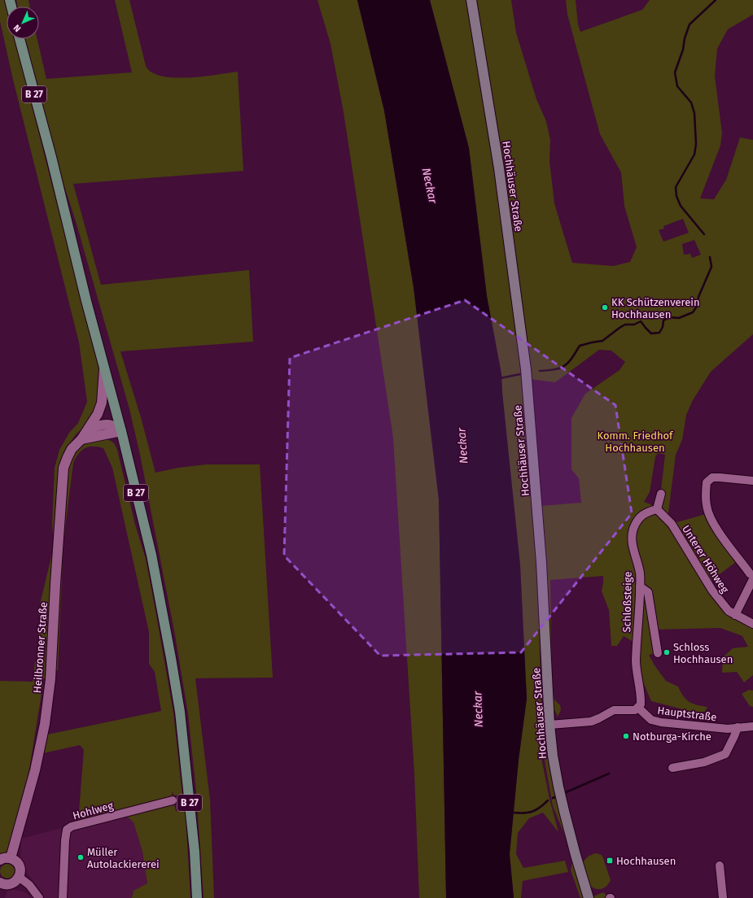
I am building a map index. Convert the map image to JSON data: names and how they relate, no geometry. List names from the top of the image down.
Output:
{
  "streets": {
    "main road": ["B 27", "Hochhäuser Straße"],
    "street": [
      "Unterer Höhweg",
      "Schloßsteige",
      "Heilbronner Straße",
      "Hauptstraße",
      "Hohlweg"
    ]
  },
  "crossings": [
    ["B 27", "Heilbronner Straße"],
    ["Unterer Höhweg", "Schloßsteige"],
    ["Schloßsteige", "Hauptstraße"]
  ],
  "water": ["Neckar"],
  "parks": ["Komm. Friedhof Hochhausen"],
  "places": {
    "other": [
      "KK Schützenverein Hochhausen",
      "Schloss Hochhausen",
      "Notburga-Kirche",
      "Müller Autolackiererei"
    ],
    "transit": ["Hochhausen"]
  },
  "north": "bottom left"
}
